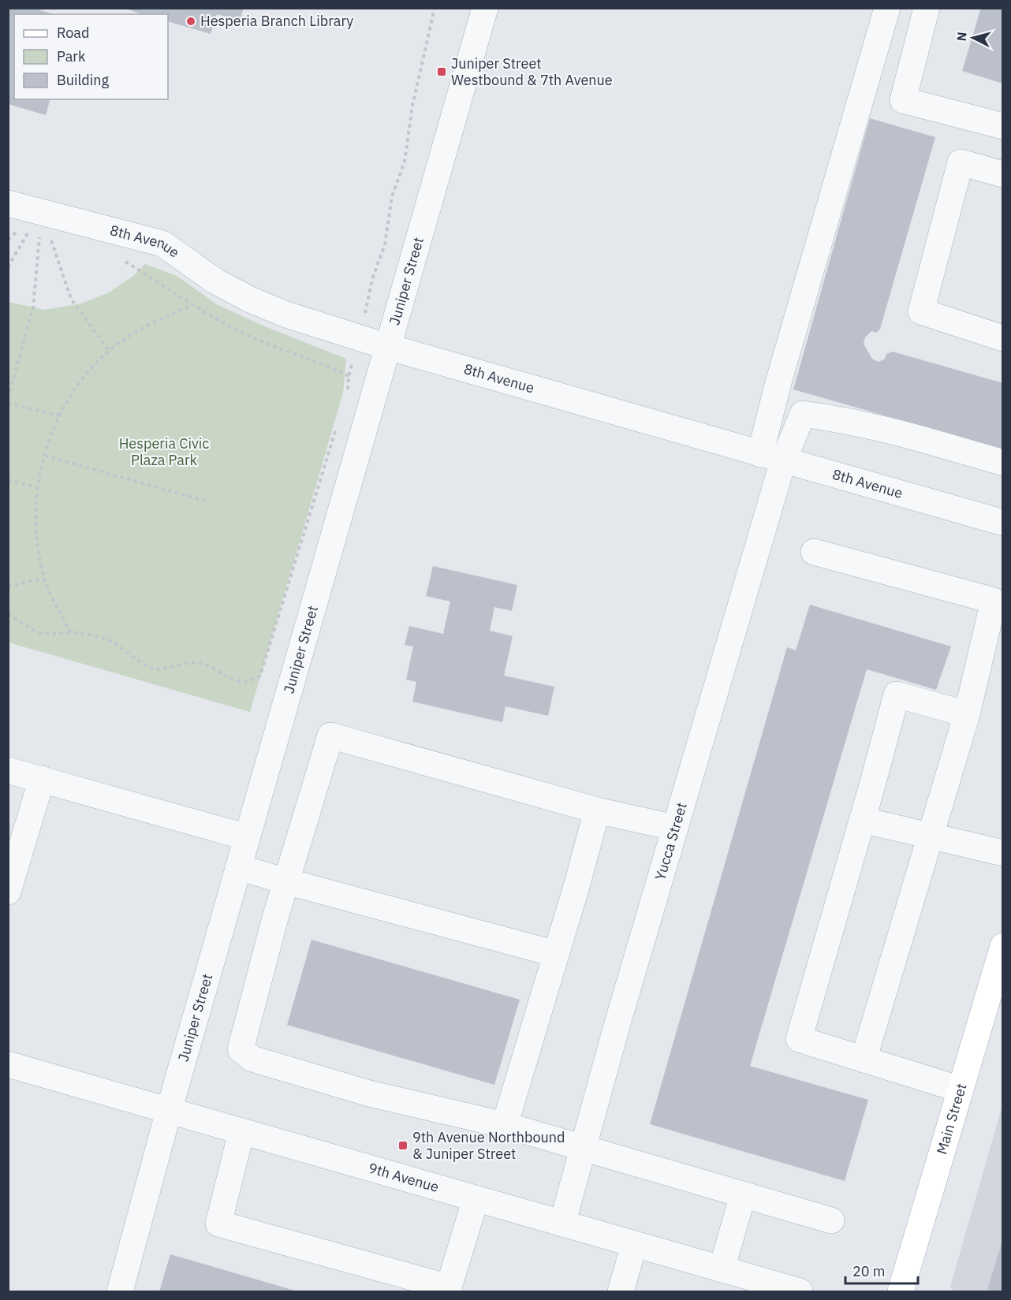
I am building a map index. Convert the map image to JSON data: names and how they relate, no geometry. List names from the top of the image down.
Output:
{
  "streets": {
    "main road": ["Main Street"],
    "street": [
      "8th Avenue",
      "Juniper Street",
      "Yucca Street",
      "9th Avenue"
    ]
  },
  "crossings": [
    ["8th Avenue", "Juniper Street"],
    ["8th Avenue", "Yucca Street"],
    ["Juniper Street", "9th Avenue"],
    ["Yucca Street", "9th Avenue"]
  ],
  "parks": ["Hesperia Civic Plaza Park"],
  "places": {
    "other": ["Hesperia Branch Library"],
    "transit": ["Juniper Street Westbound & 7th Avenue", "9th Avenue Northbound & Juniper Street"]
  },
  "legend": ["Road", "Park", "Building"],
  "scale_bar": "20 m",
  "north": "left"
}
